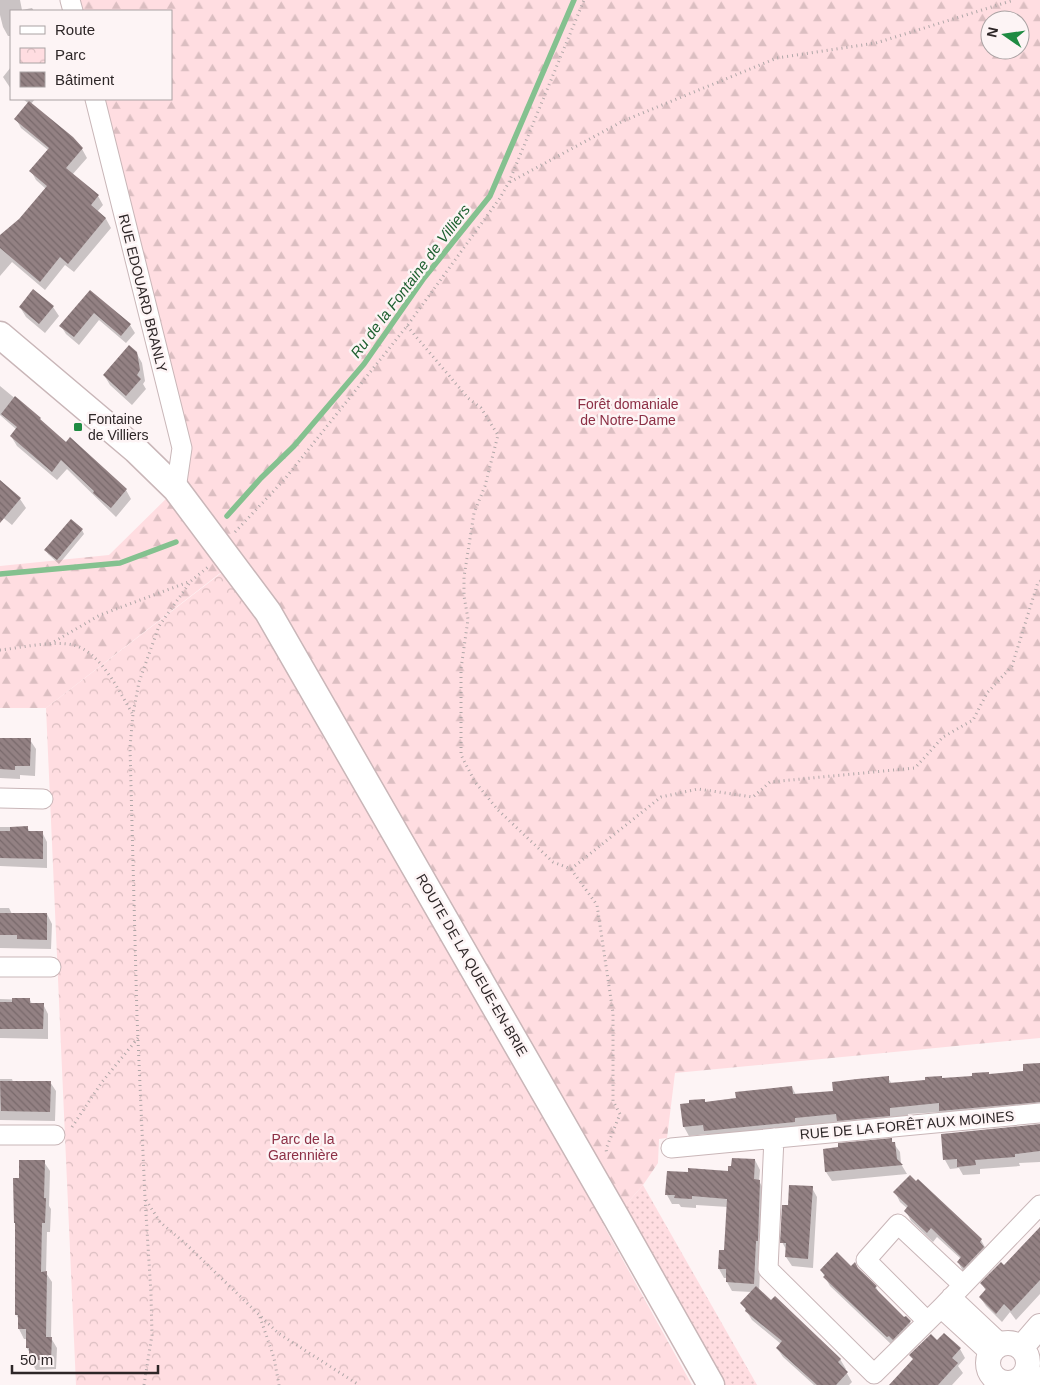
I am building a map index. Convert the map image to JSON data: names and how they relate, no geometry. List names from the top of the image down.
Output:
{
  "streets": {
    "main road": ["ROUTE DE LA QUEUE-EN-BRIE"],
    "street": ["RUE EDOUARD BRANLY", "RUE DE LA FORÊT AUX MOINES"]
  },
  "crossings": [
    ["RUE EDOUARD BRANLY", "ROUTE DE LA QUEUE-EN-BRIE"]
  ],
  "water": ["Ru de la Fontaine de Villiers"],
  "parks": ["Forêt domaniale de Notre-Dame", "Parc de la Garennière"],
  "places": {
    "transit": ["Fontaine de Villiers"]
  },
  "legend": ["Route", "Parc", "Bâtiment"],
  "scale_bar": "50 m",
  "north": "left"
}
